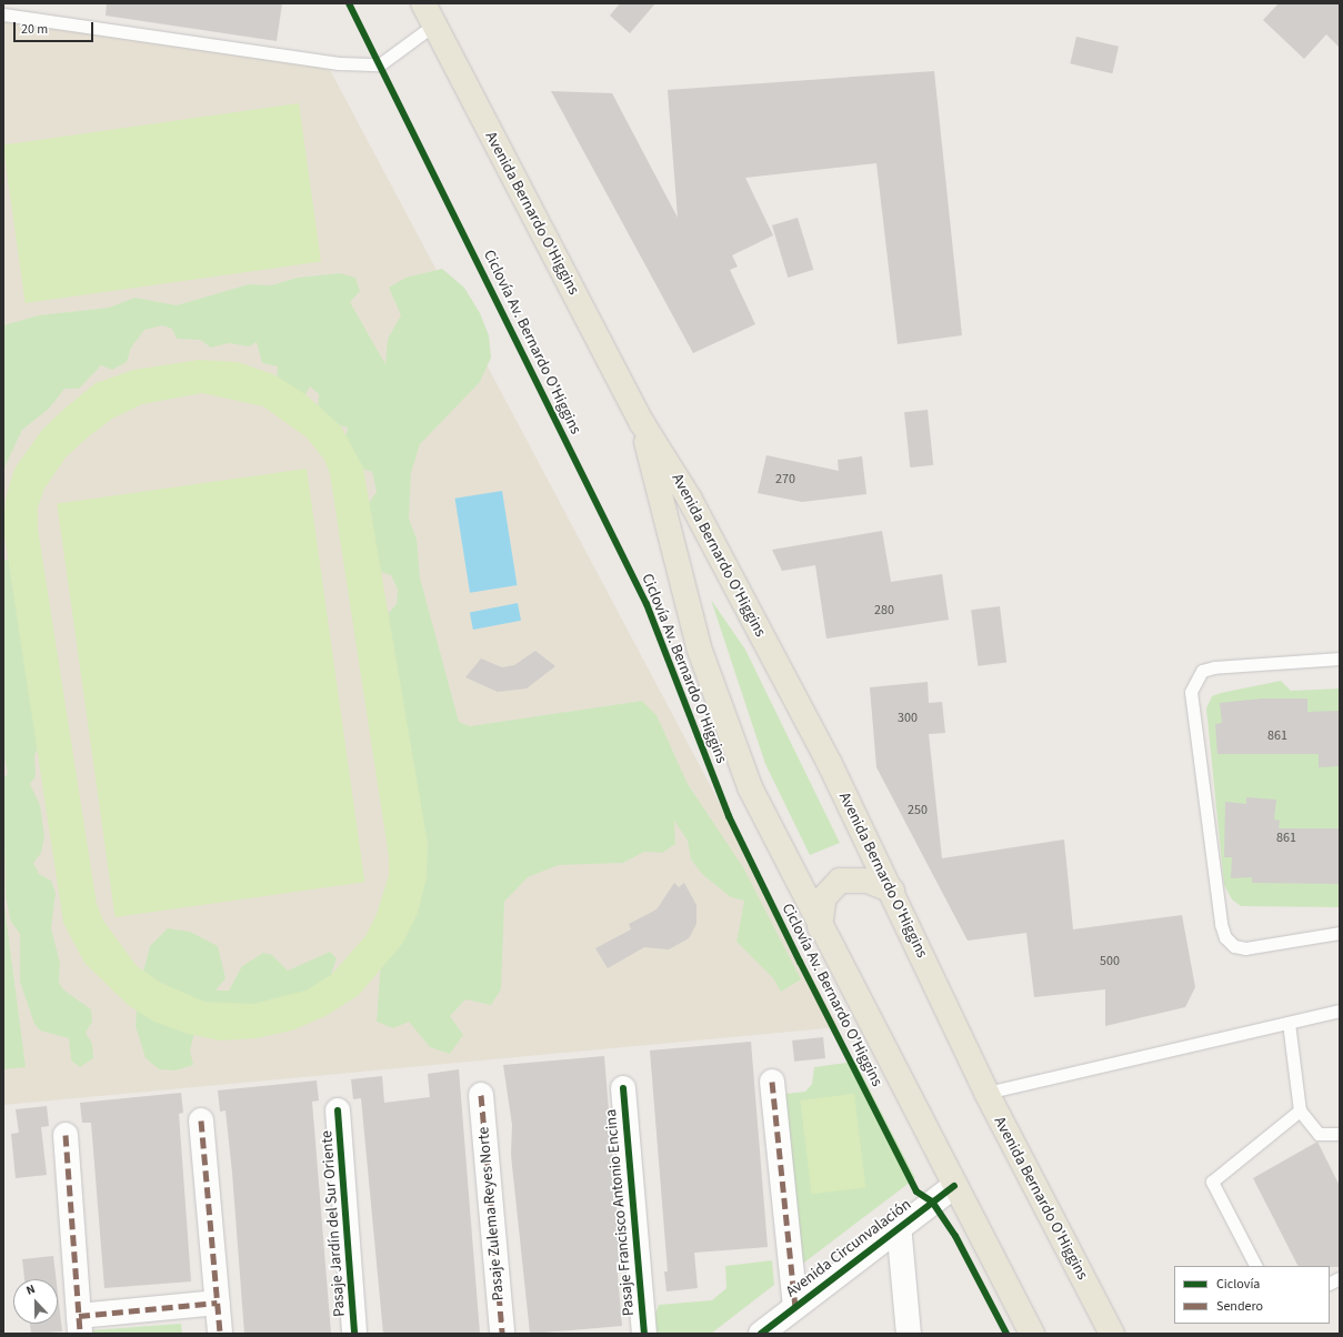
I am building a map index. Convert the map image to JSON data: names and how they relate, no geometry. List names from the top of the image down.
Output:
{
  "streets": {
    "main road": ["Avenida Bernardo O'Higgins"],
    "street": [
      "Pasaje Francisco Antonio Encina",
      "Pasaje Zulema Reyes Norte",
      "Pasaje Jardín del Sur Oriente",
      "Avenida Circunvalación"
    ],
    "cycle path": ["Ciclovía Av. Bernardo O'Higgins"]
  },
  "crossings": [
    ["Avenida Bernardo O'Higgins", "Avenida Circunvalación"]
  ],
  "house_numbers": [
    "270",
    "280",
    "300",
    "861",
    "250",
    "861",
    "500"
  ],
  "legend": ["Ciclovía", "Sendero"],
  "scale_bar": "20 m",
  "north": "top"
}
